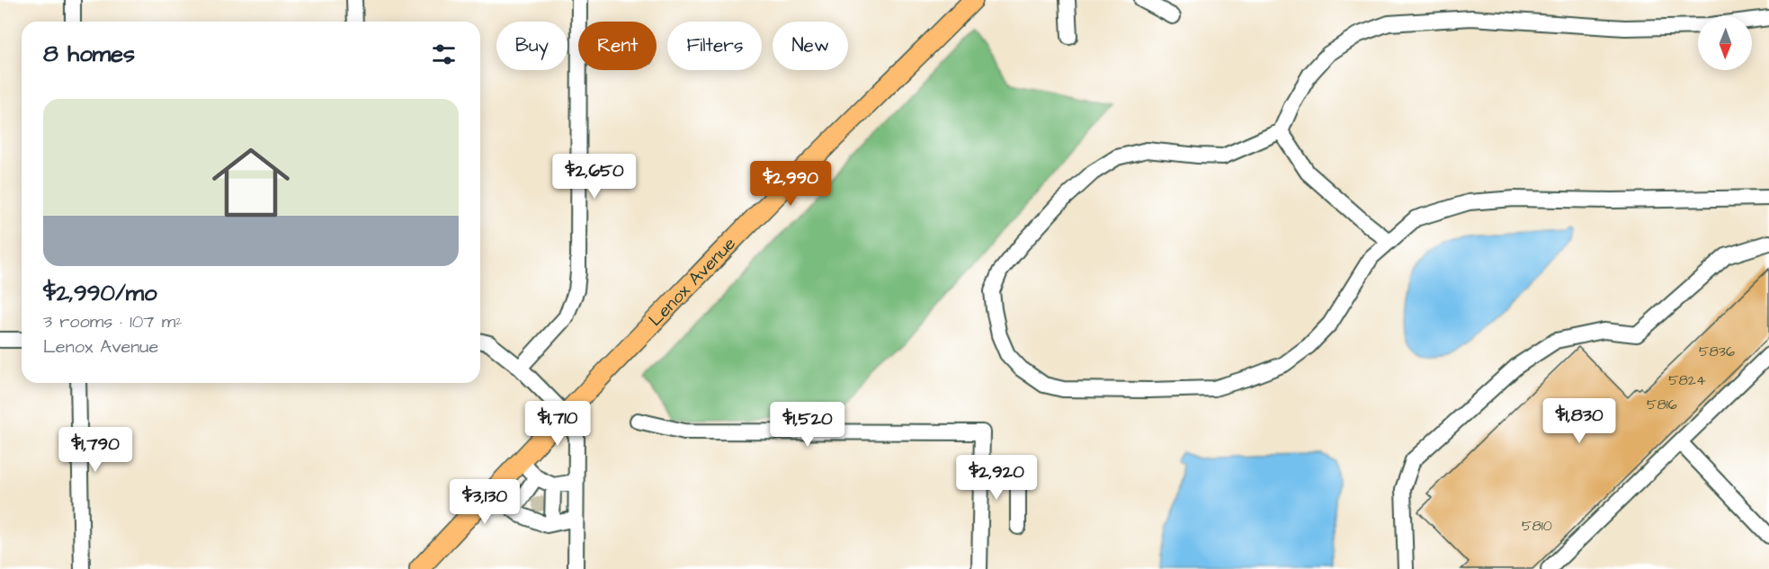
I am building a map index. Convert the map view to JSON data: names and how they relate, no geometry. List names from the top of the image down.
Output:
{
  "streets": {
    "main road": ["Lenox Avenue"]
  },
  "house_numbers": [
    "5836",
    "5824",
    "5816",
    "5810"
  ],
  "north": "bottom",
  "page": {
    "chip": [
      "Buy",
      "Rent",
      "Filters",
      "New"
    ],
    "heading": "8 homes",
    "list": [
      {
        "name": "$2,990/mo",
        "note": "3 rooms · 107 m² · Lenox Avenue"
      }
    ],
    "price": [
      "$2,650",
      "$2,990",
      "$1,830",
      "$1,710",
      "$1,520",
      "$1,790",
      "$2,920",
      "$3,130"
    ]
  }
}
